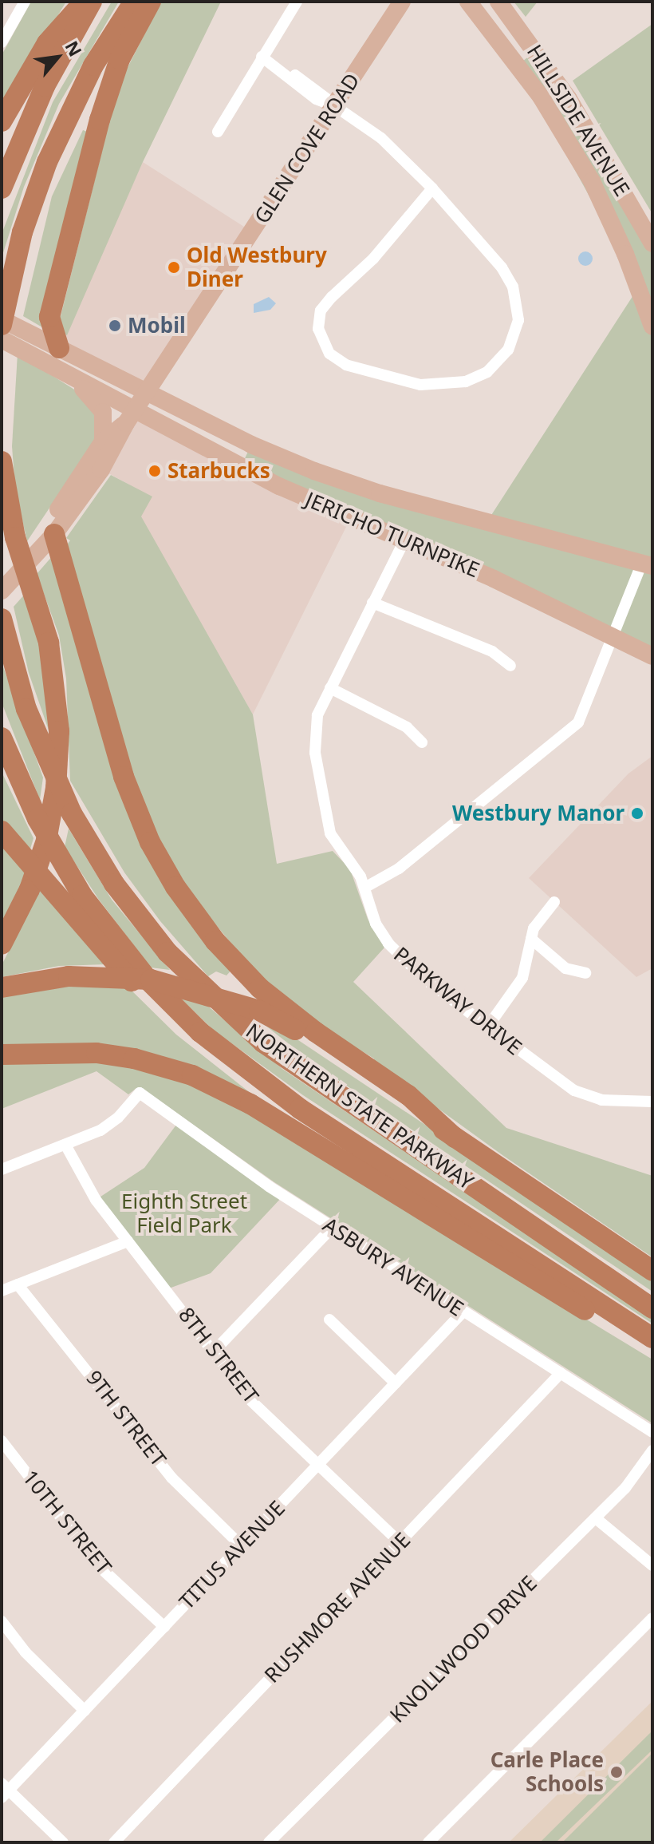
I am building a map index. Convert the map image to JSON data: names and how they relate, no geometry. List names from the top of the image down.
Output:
{
  "streets": {
    "highway": ["NORTHERN STATE PARKWAY"],
    "main road": ["HILLSIDE AVENUE", "GLEN COVE ROAD", "JERICHO TURNPIKE"],
    "street": [
      "PARKWAY DRIVE",
      "ASBURY AVENUE",
      "8TH STREET",
      "9TH STREET",
      "10TH STREET",
      "TITUS AVENUE",
      "RUSHMORE AVENUE",
      "KNOLLWOOD DRIVE"
    ]
  },
  "crossings": [
    ["GLEN COVE ROAD", "JERICHO TURNPIKE"],
    ["JERICHO TURNPIKE", "PARKWAY DRIVE"],
    ["ASBURY AVENUE", "8TH STREET"],
    ["ASBURY AVENUE", "TITUS AVENUE"],
    ["ASBURY AVENUE", "RUSHMORE AVENUE"],
    ["8TH STREET", "TITUS AVENUE"],
    ["8TH STREET", "RUSHMORE AVENUE"],
    ["9TH STREET", "TITUS AVENUE"],
    ["10TH STREET", "TITUS AVENUE"]
  ],
  "parks": ["Eighth Street Field Park"],
  "places": [
    "Old Westbury Diner",
    "Mobil",
    "Starbucks",
    "Westbury Manor",
    "Carle Place Schools"
  ],
  "north": "top right"
}
